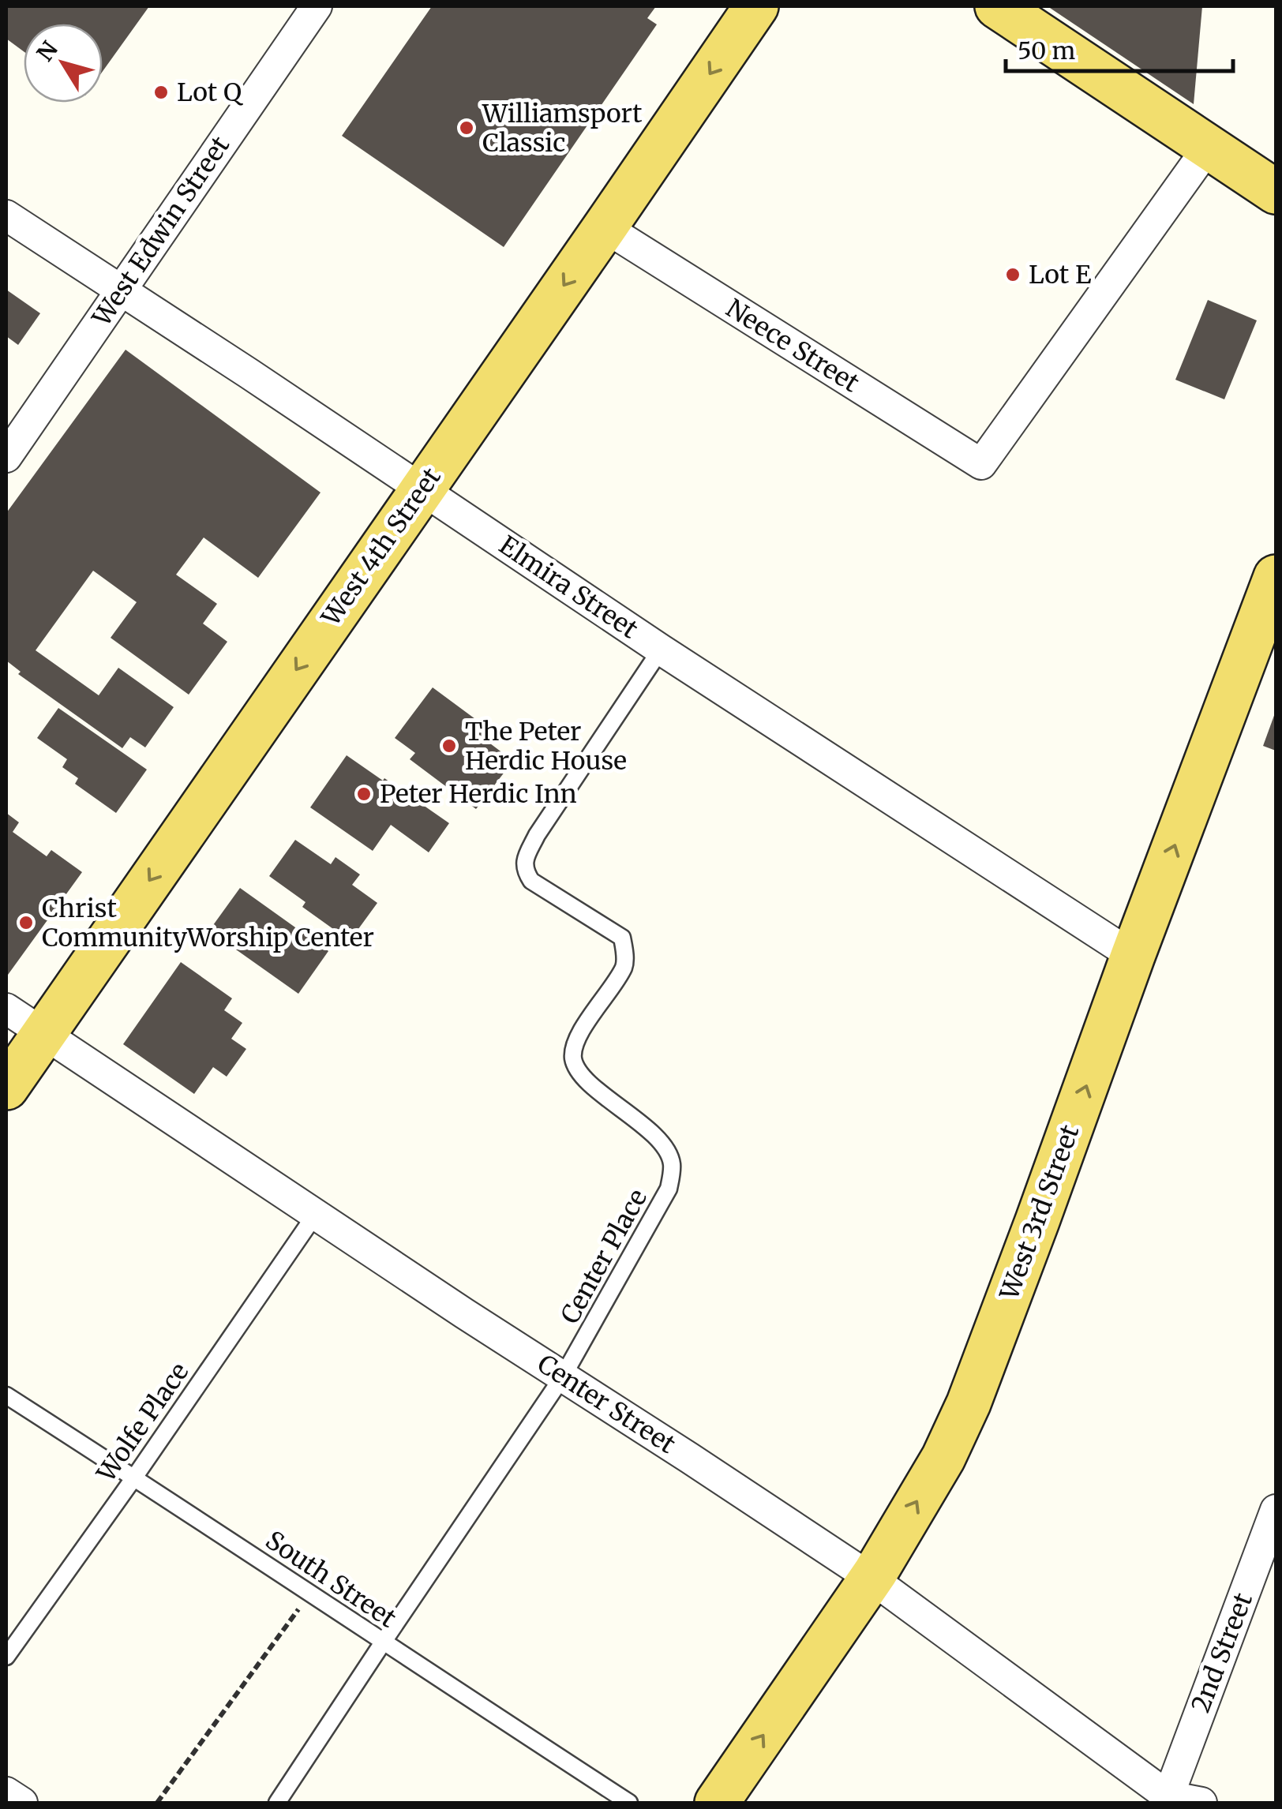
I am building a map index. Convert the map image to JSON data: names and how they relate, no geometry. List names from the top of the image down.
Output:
{
  "streets": {
    "main road": ["West 4th Street", "West 3rd Street"],
    "street": [
      "West Edwin Street",
      "Neece Street",
      "Elmira Street",
      "Center Street",
      "2nd Street"
    ],
    "lane": ["Center Place", "Wolfe Place", "South Street"]
  },
  "crossings": [
    ["West Edwin Street", "Elmira Street"],
    ["Neece Street", "West 4th Street"],
    ["West 4th Street", "Elmira Street"],
    ["West 4th Street", "Center Street"],
    ["Elmira Street", "West 3rd Street"],
    ["Elmira Street", "Center Place"],
    ["West 3rd Street", "Center Street"],
    ["Center Place", "Center Street"],
    ["Center Place", "South Street"],
    ["Center Street", "Wolfe Place"],
    ["Center Street", "2nd Street"],
    ["Wolfe Place", "South Street"]
  ],
  "one_way": ["West 4th Street", "West 3rd Street"],
  "places": [
    "Lot Q",
    "Williamsport Classic",
    "Lot E",
    "The Peter Herdic House",
    "Peter Herdic Inn",
    "Christ CommunityWorship Center"
  ],
  "scale_bar": "50 m",
  "north": "top left"
}
